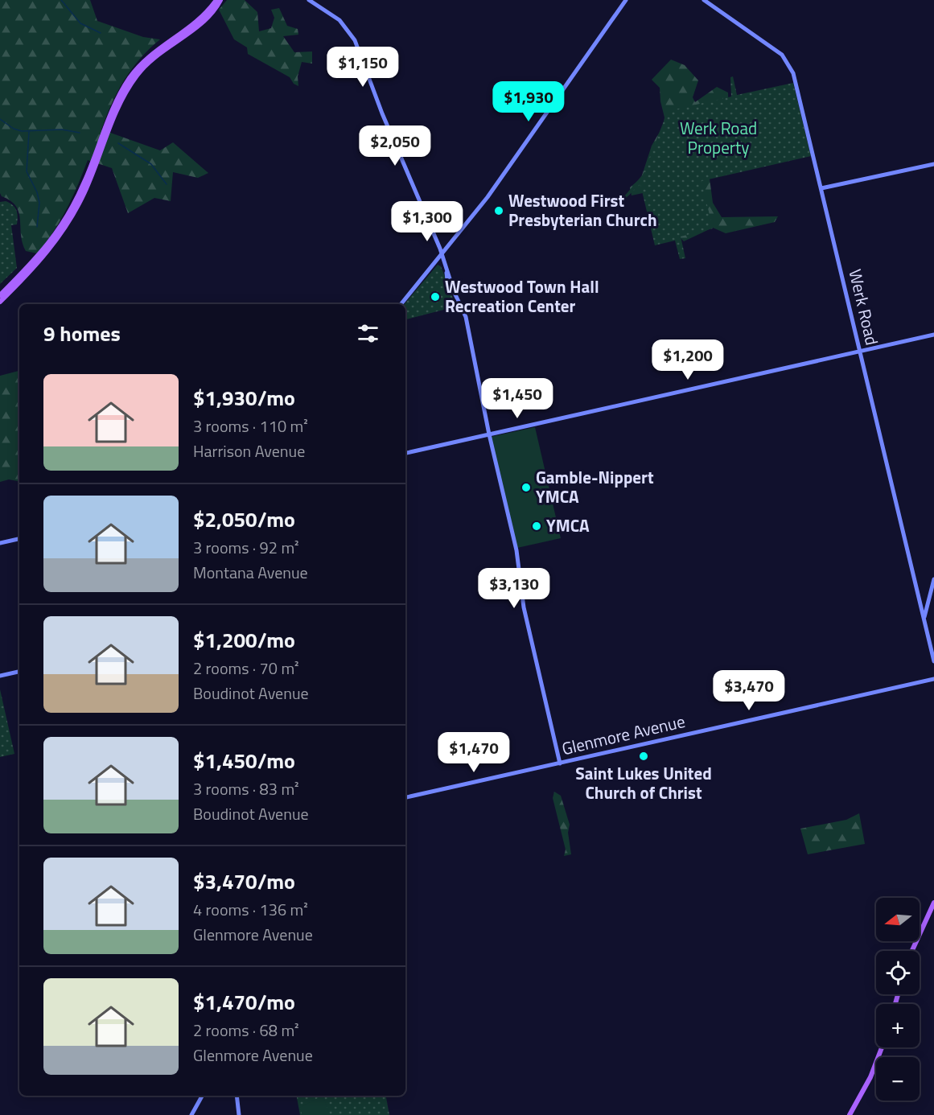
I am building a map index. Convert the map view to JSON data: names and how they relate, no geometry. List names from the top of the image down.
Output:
{
  "streets": {
    "street": ["Werk Road", "Glenmore Avenue"]
  },
  "parks": ["Werk Road Property"],
  "places": [
    "Westwood First Presbyterian Church",
    "Westwood Town Hall Recreation Center",
    "Gamble-Nippert YMCA",
    "YMCA",
    "Saint Lukes United Church of Christ"
  ],
  "north": "left",
  "page": {
    "price": [
      "$1,150",
      "$1,930",
      "$2,050",
      "$1,300",
      "$1,200",
      "$1,450",
      "$3,130",
      "$3,470",
      "$1,470"
    ],
    "heading": "9 homes",
    "list": [
      {
        "name": "$1,930/mo",
        "note": "3 rooms · 110 m² · Harrison Avenue"
      },
      {
        "name": "$2,050/mo",
        "note": "3 rooms · 92 m² · Montana Avenue"
      },
      {
        "name": "$1,200/mo",
        "note": "2 rooms · 70 m² · Boudinot Avenue"
      },
      {
        "name": "$1,450/mo",
        "note": "3 rooms · 83 m² · Boudinot Avenue"
      },
      {
        "name": "$3,470/mo",
        "note": "4 rooms · 136 m² · Glenmore Avenue"
      },
      {
        "name": "$1,470/mo",
        "note": "2 rooms · 68 m² · Glenmore Avenue"
      }
    ],
    "map_buttons": ["+", "−"]
  }
}
